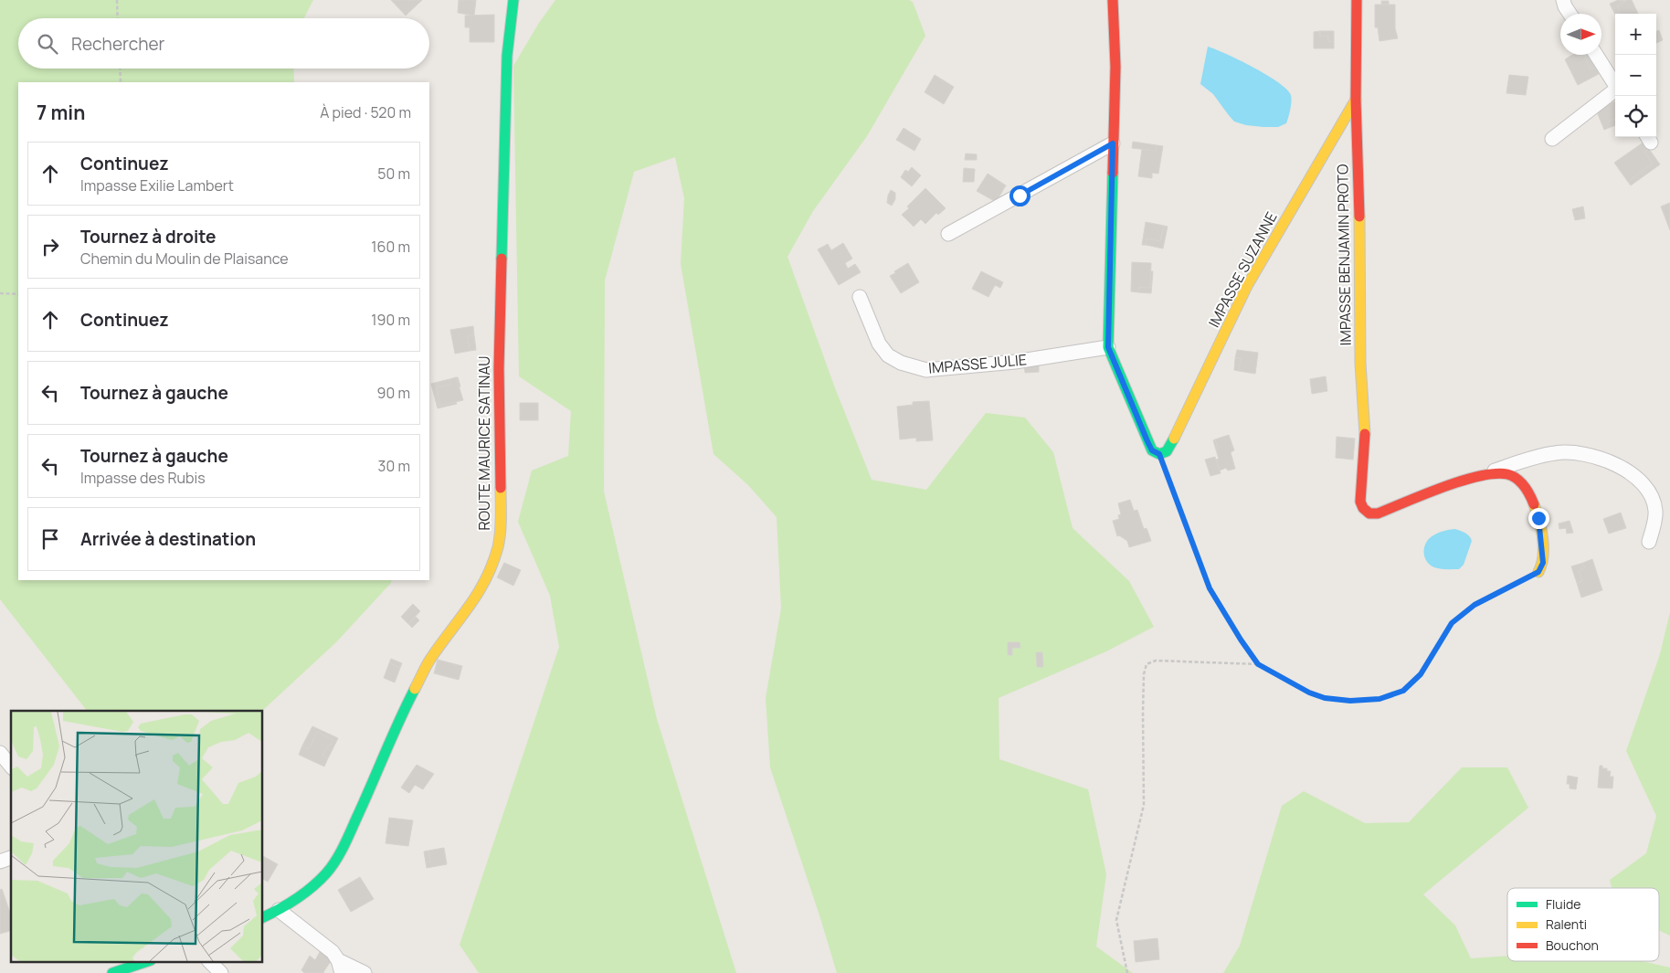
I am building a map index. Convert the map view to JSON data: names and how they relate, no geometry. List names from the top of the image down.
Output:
{
  "streets": {
    "street": [
      "IMPASSE BENJAMIN PROTO",
      "IMPASSE SUZANNE",
      "IMPASSE JULIE",
      "ROUTE MAURICE SATINAU"
    ]
  },
  "crossings": [
    ["IMPASSE BENJAMIN PROTO", "IMPASSE SUZANNE"]
  ],
  "legend": ["Fluide", "Ralenti", "Bouchon"],
  "north": "right",
  "page": {
    "map_buttons": ["+", "−"],
    "search": "Rechercher",
    "heading": ["7 min", "À pied · 520 m"],
    "list": [
      ["Continuez", "Impasse Exilie Lambert", "50 m"],
      ["Tournez à droite", "Chemin du Moulin de Plaisance", "160 m"],
      ["Continuez", "190 m"],
      ["Tournez à gauche", "90 m"],
      ["Tournez à gauche", "Impasse des Rubis", "30 m"],
      "Arrivée à destination"
    ]
  }
}
